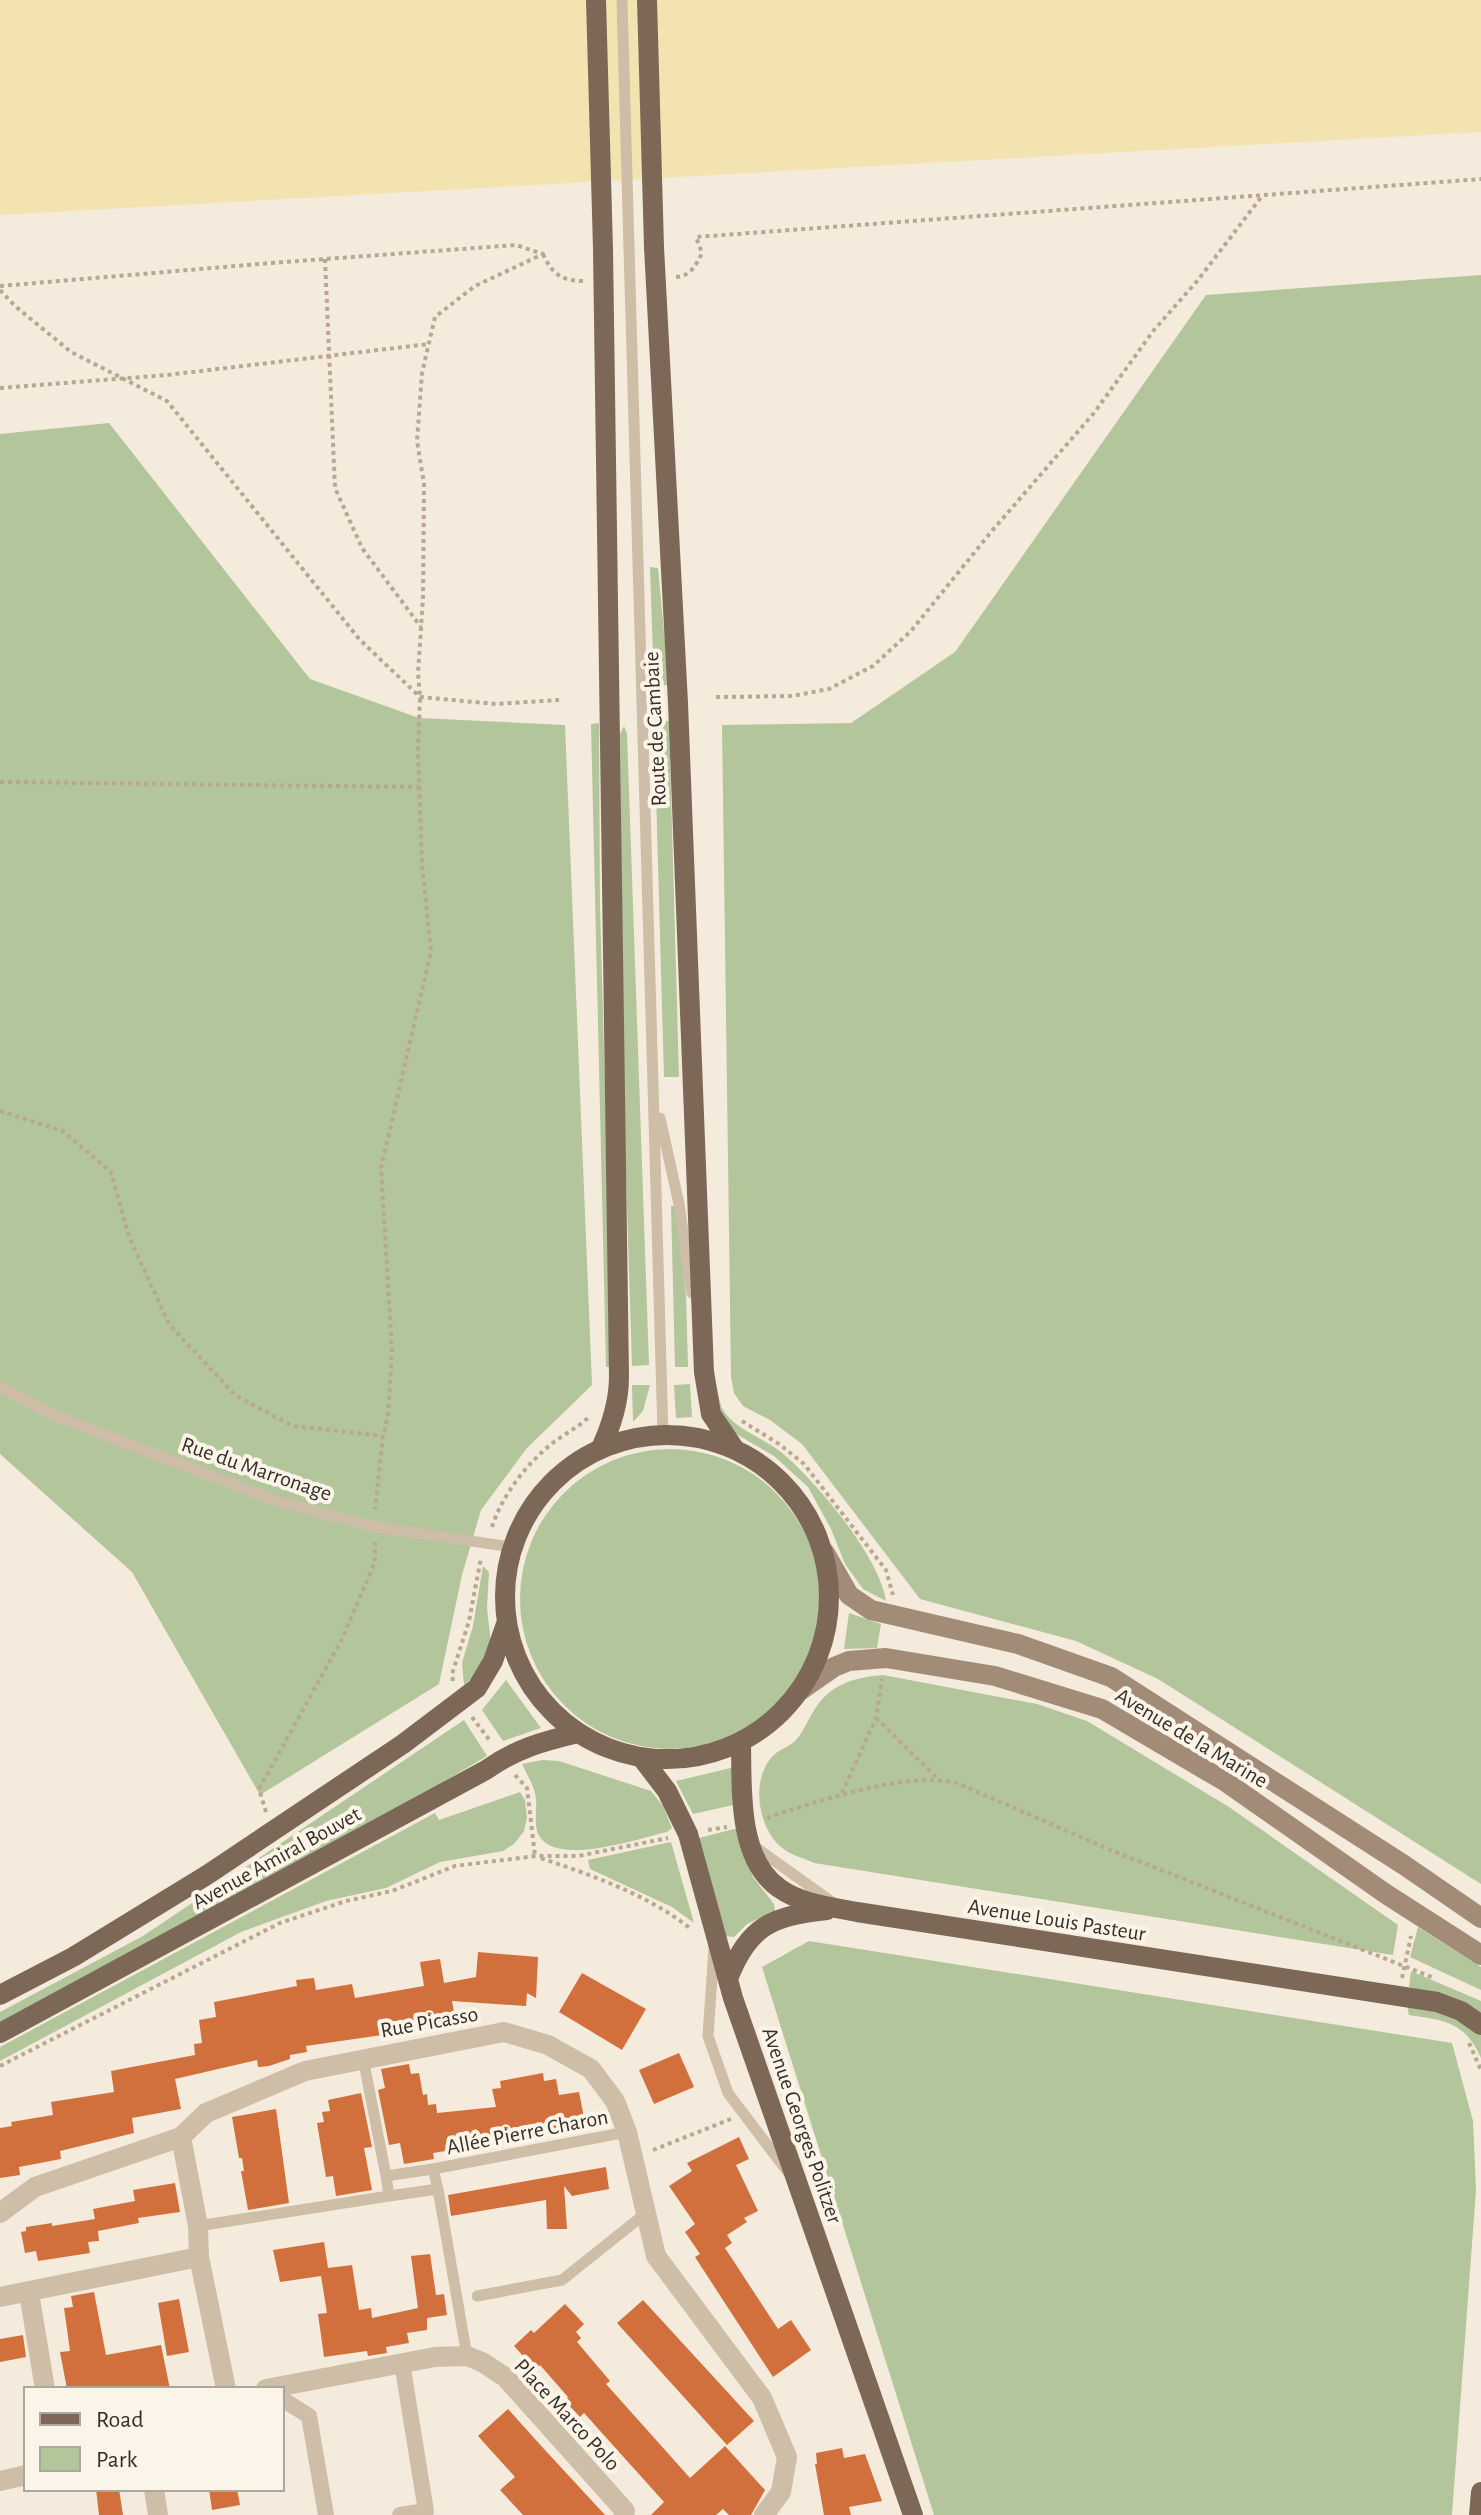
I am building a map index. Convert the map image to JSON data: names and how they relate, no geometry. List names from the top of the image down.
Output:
{
  "streets": {
    "main road": [
      "Route de Cambaie",
      "Avenue de la Marine",
      "Avenue Amiral Bouvet",
      "Avenue Louis Pasteur",
      "Avenue Georges Politzer"
    ],
    "street": ["Rue Picasso", "Place Marco Polo"],
    "lane": ["Rue du Marronage", "Allée Pierre Charon"]
  },
  "crossings": [
    ["Rue Picasso", "Allée Pierre Charon"]
  ],
  "legend": ["Road", "Park"]
}
